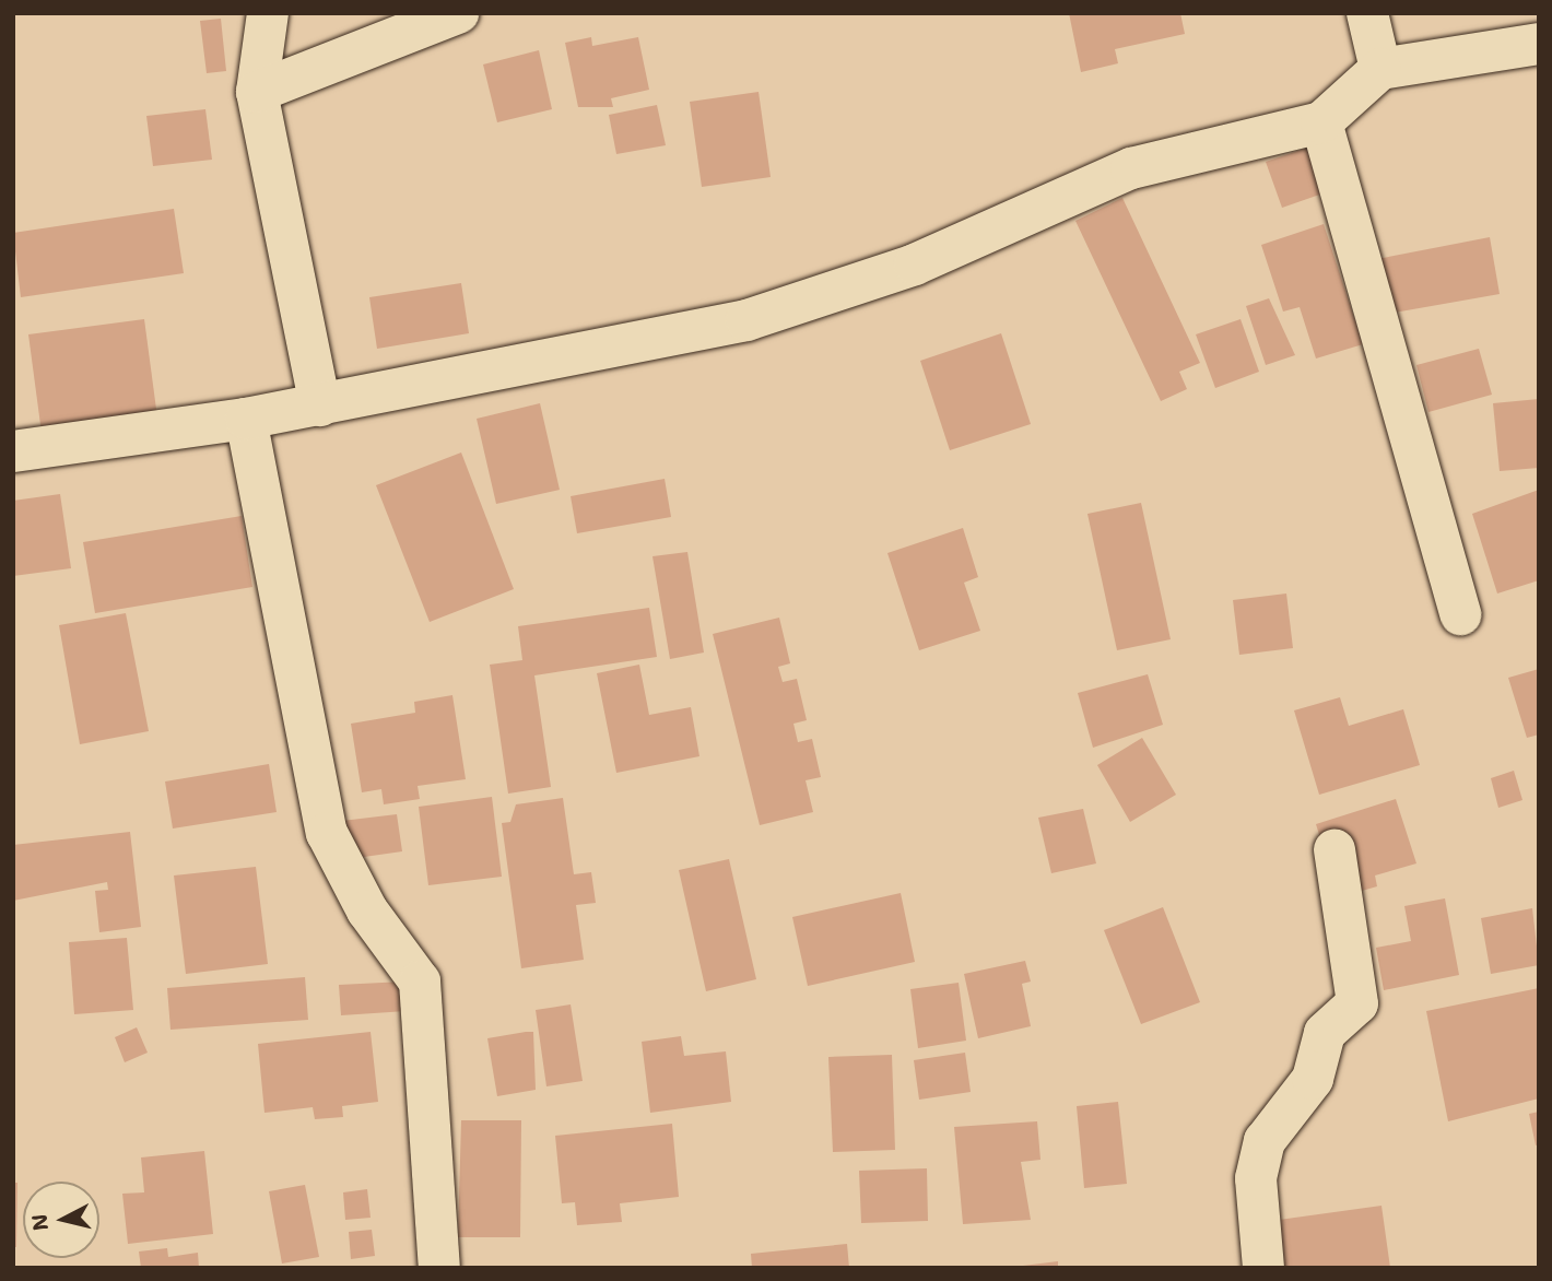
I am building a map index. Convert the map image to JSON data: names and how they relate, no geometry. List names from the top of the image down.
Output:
{
  "north": "left"
}
